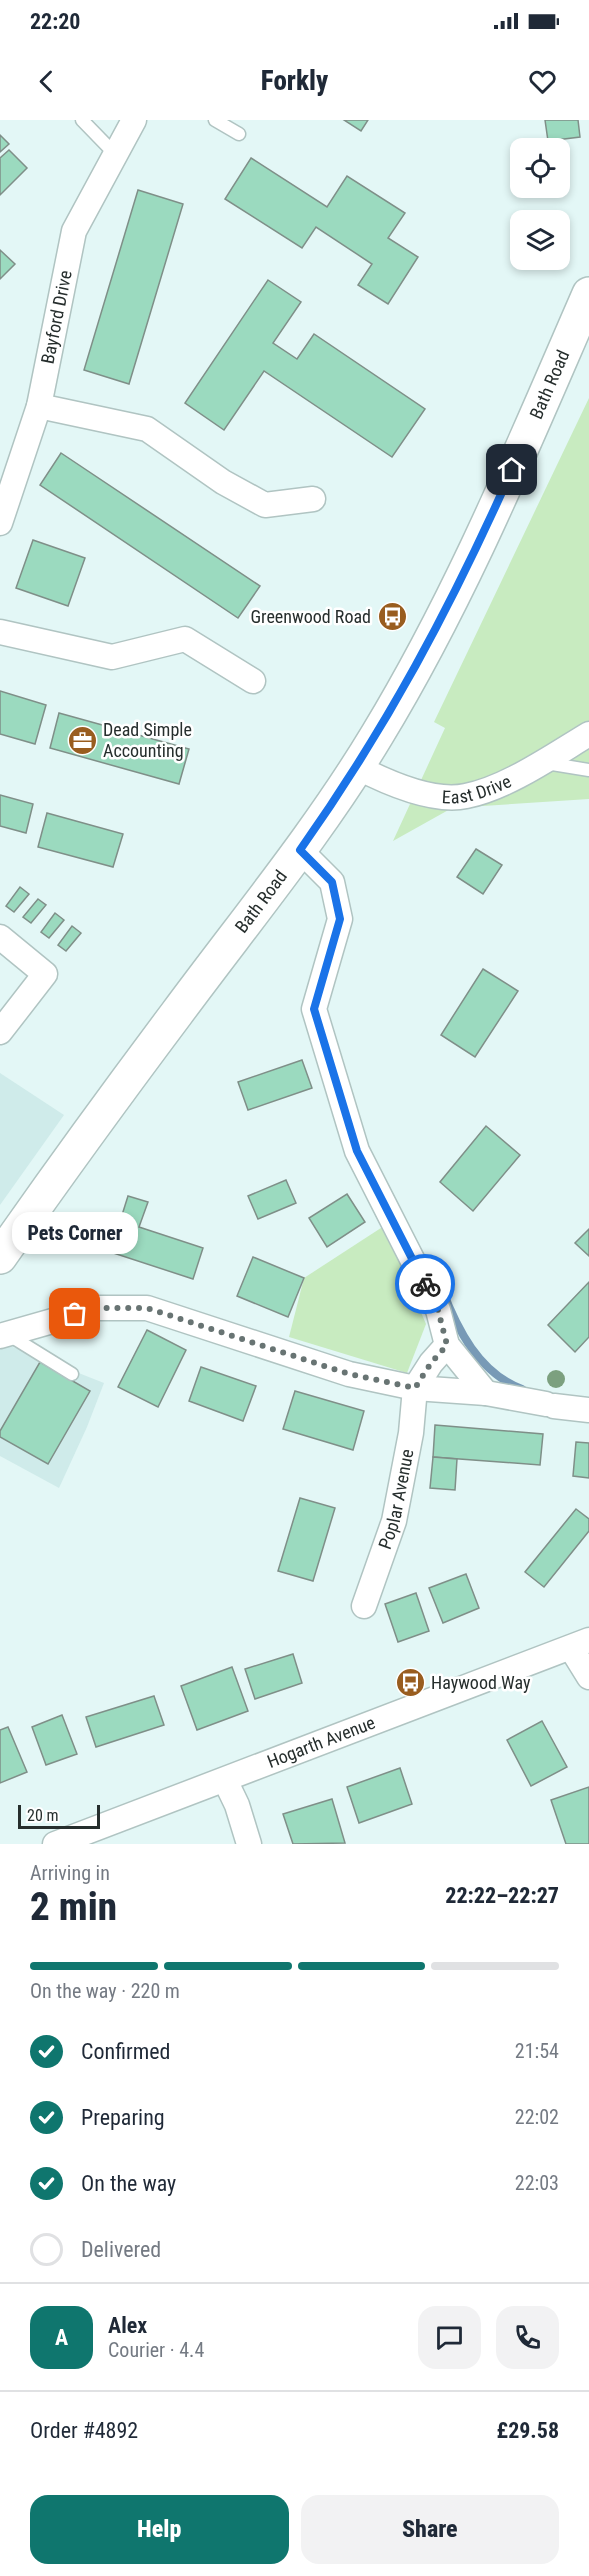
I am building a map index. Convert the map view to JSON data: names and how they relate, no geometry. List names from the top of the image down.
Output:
{
  "streets": {
    "main road": ["Bath Road"],
    "street": [
      "Bayford Drive",
      "East Drive",
      "Poplar Avenue",
      "Hogarth Avenue"
    ]
  },
  "crossings": [
    ["Bath Road", "East Drive"]
  ],
  "places": {
    "bus stop": ["Greenwood Road", "Haywood Way"],
    "office": ["Dead Simple Accounting"],
    "other": ["Pets Corner"]
  },
  "scale_bar": "20 m",
  "page": {
    "status": "22:20",
    "header": "Forkly",
    "bubble": "Pets Corner",
    "scale": "20 m",
    "heading": ["2 min", "Arriving in", "22:22–22:27"],
    "panel": [
      "Alex",
      "Courier · 4.4",
      "Order #4892",
      "£29.58"
    ],
    "bar": "On the way · 220 m",
    "list": [
      ["Confirmed", "21:54"],
      ["Preparing", "22:02"],
      ["On the way", "22:03"],
      "Delivered"
    ],
    "round": "A",
    "buttons": ["Help", "Share"]
  }
}
